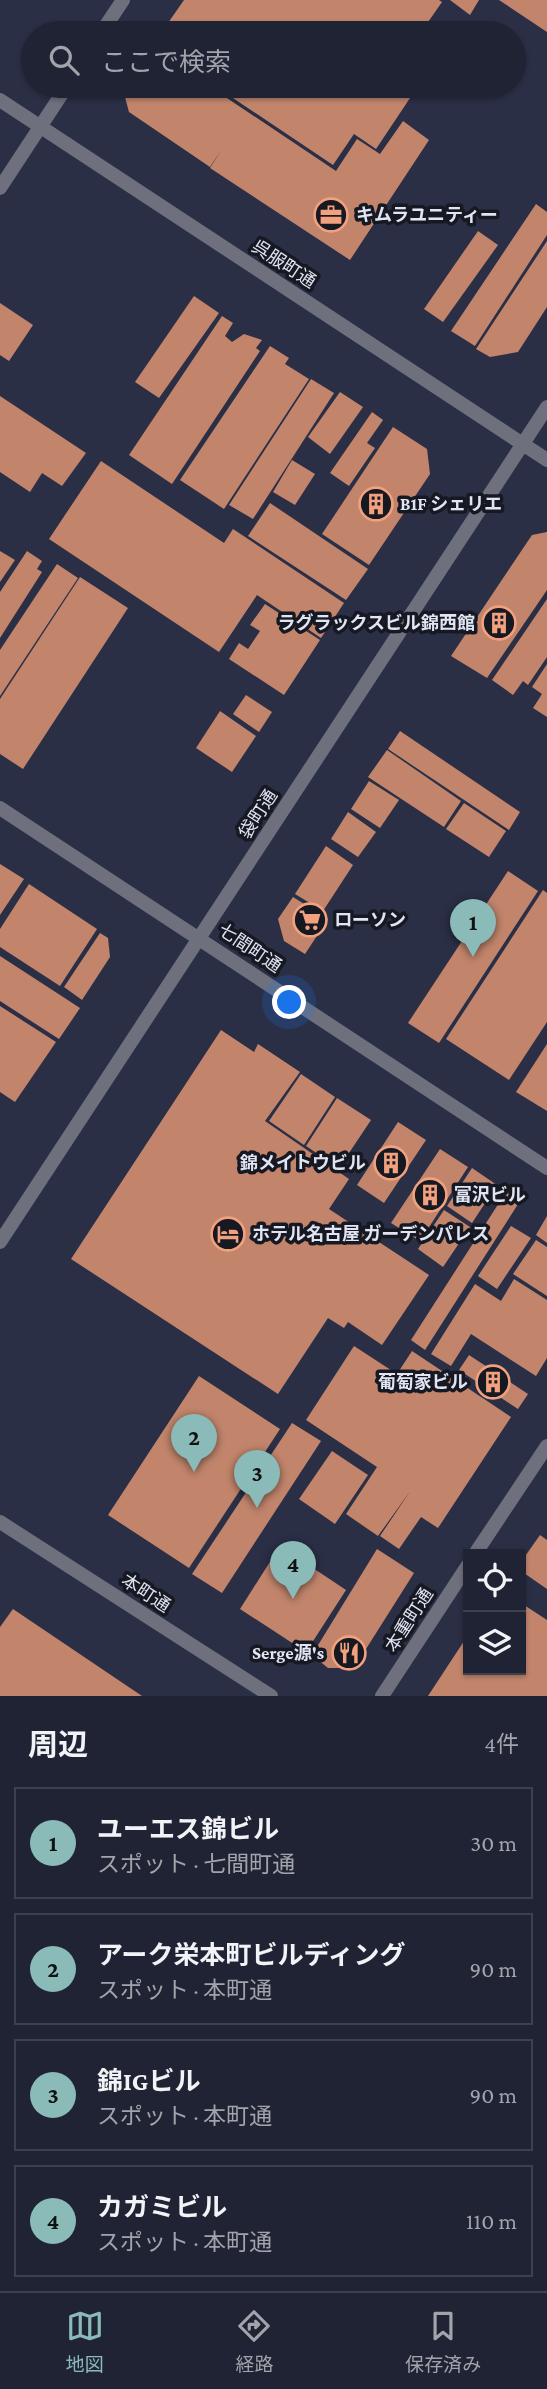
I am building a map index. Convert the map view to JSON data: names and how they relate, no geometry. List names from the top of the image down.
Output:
{
  "streets": {
    "street": [
      "呉服町通",
      "袋町通",
      "七間町通",
      "本町通",
      "本重町通"
    ]
  },
  "crossings": [
    ["呉服町通", "袋町通"],
    ["袋町通", "七間町通"]
  ],
  "places": {
    "office": ["キムラユニティー"],
    "building": [
      "B1F シェリエ",
      "ラグラックスビル錦西館",
      "錦メイトウビル",
      "富沢ビル",
      "葡萄家ビル"
    ],
    "supermarket": ["ローソン"],
    "hotel": ["ホテル名古屋 ガーデンパレス"],
    "restaurant": ["Serge源's"]
  },
  "page": {
    "search": "ここで検索",
    "pins": [
      "1",
      "2",
      "3",
      "4"
    ],
    "heading": ["周辺", "4件"],
    "list": [
      {
        "mark": "1",
        "name": "ユーエス錦ビル",
        "note": "スポット · 七間町通",
        "value": "30 m"
      },
      {
        "mark": "2",
        "name": "アーク栄本町ビルディング",
        "note": "スポット · 本町通",
        "value": "90 m"
      },
      {
        "mark": "3",
        "name": "錦IGビル",
        "note": "スポット · 本町通",
        "value": "90 m"
      },
      {
        "mark": "4",
        "name": "カガミビル",
        "note": "スポット · 本町通",
        "value": "110 m"
      }
    ],
    "nav": ["地図", "経路", "保存済み"]
  }
}
